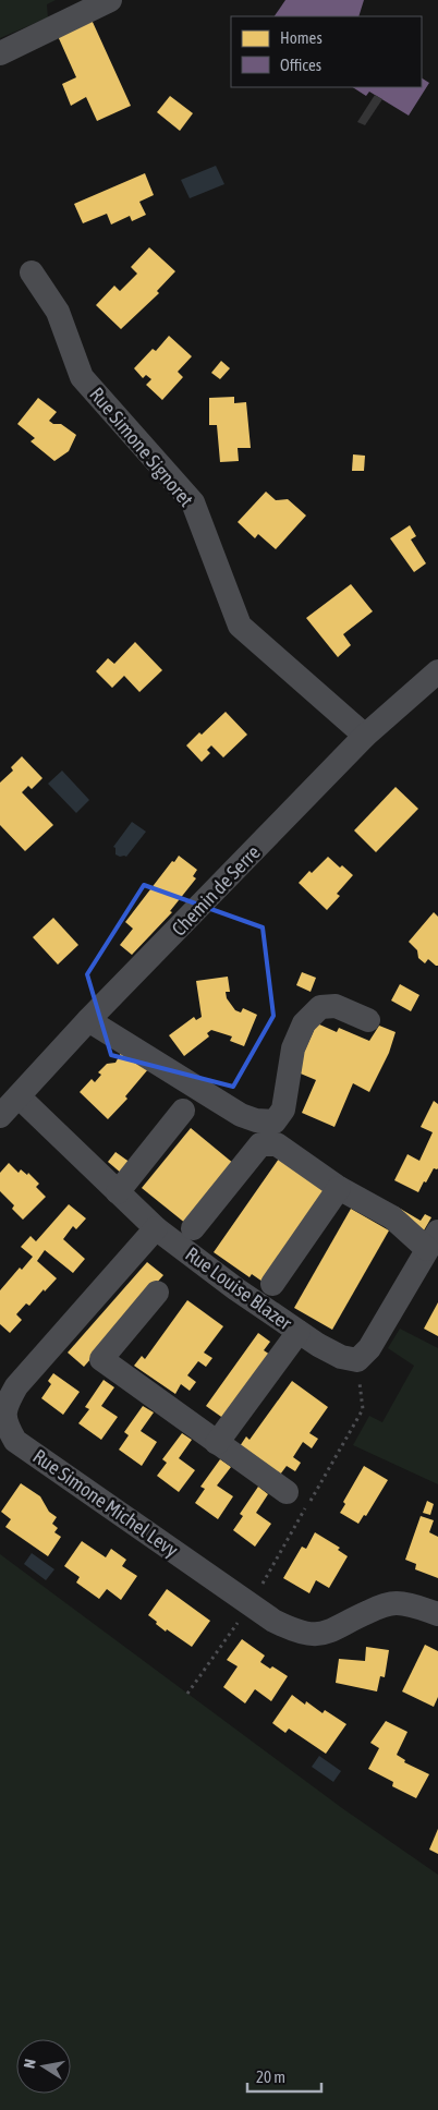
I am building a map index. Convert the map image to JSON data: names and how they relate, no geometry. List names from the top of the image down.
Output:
{
  "streets": {
    "street": [
      "Rue Simone Signoret",
      "Chemin de Serre",
      "Rue Louise Blazer",
      "Rue Simone Michel Levy"
    ]
  },
  "crossings": [
    ["Rue Simone Signoret", "Chemin de Serre"],
    ["Chemin de Serre", "Rue Louise Blazer"],
    ["Rue Louise Blazer", "Rue Simone Michel Levy"]
  ],
  "legend": ["Homes", "Offices"],
  "scale_bar": "20 m",
  "north": "left"
}
